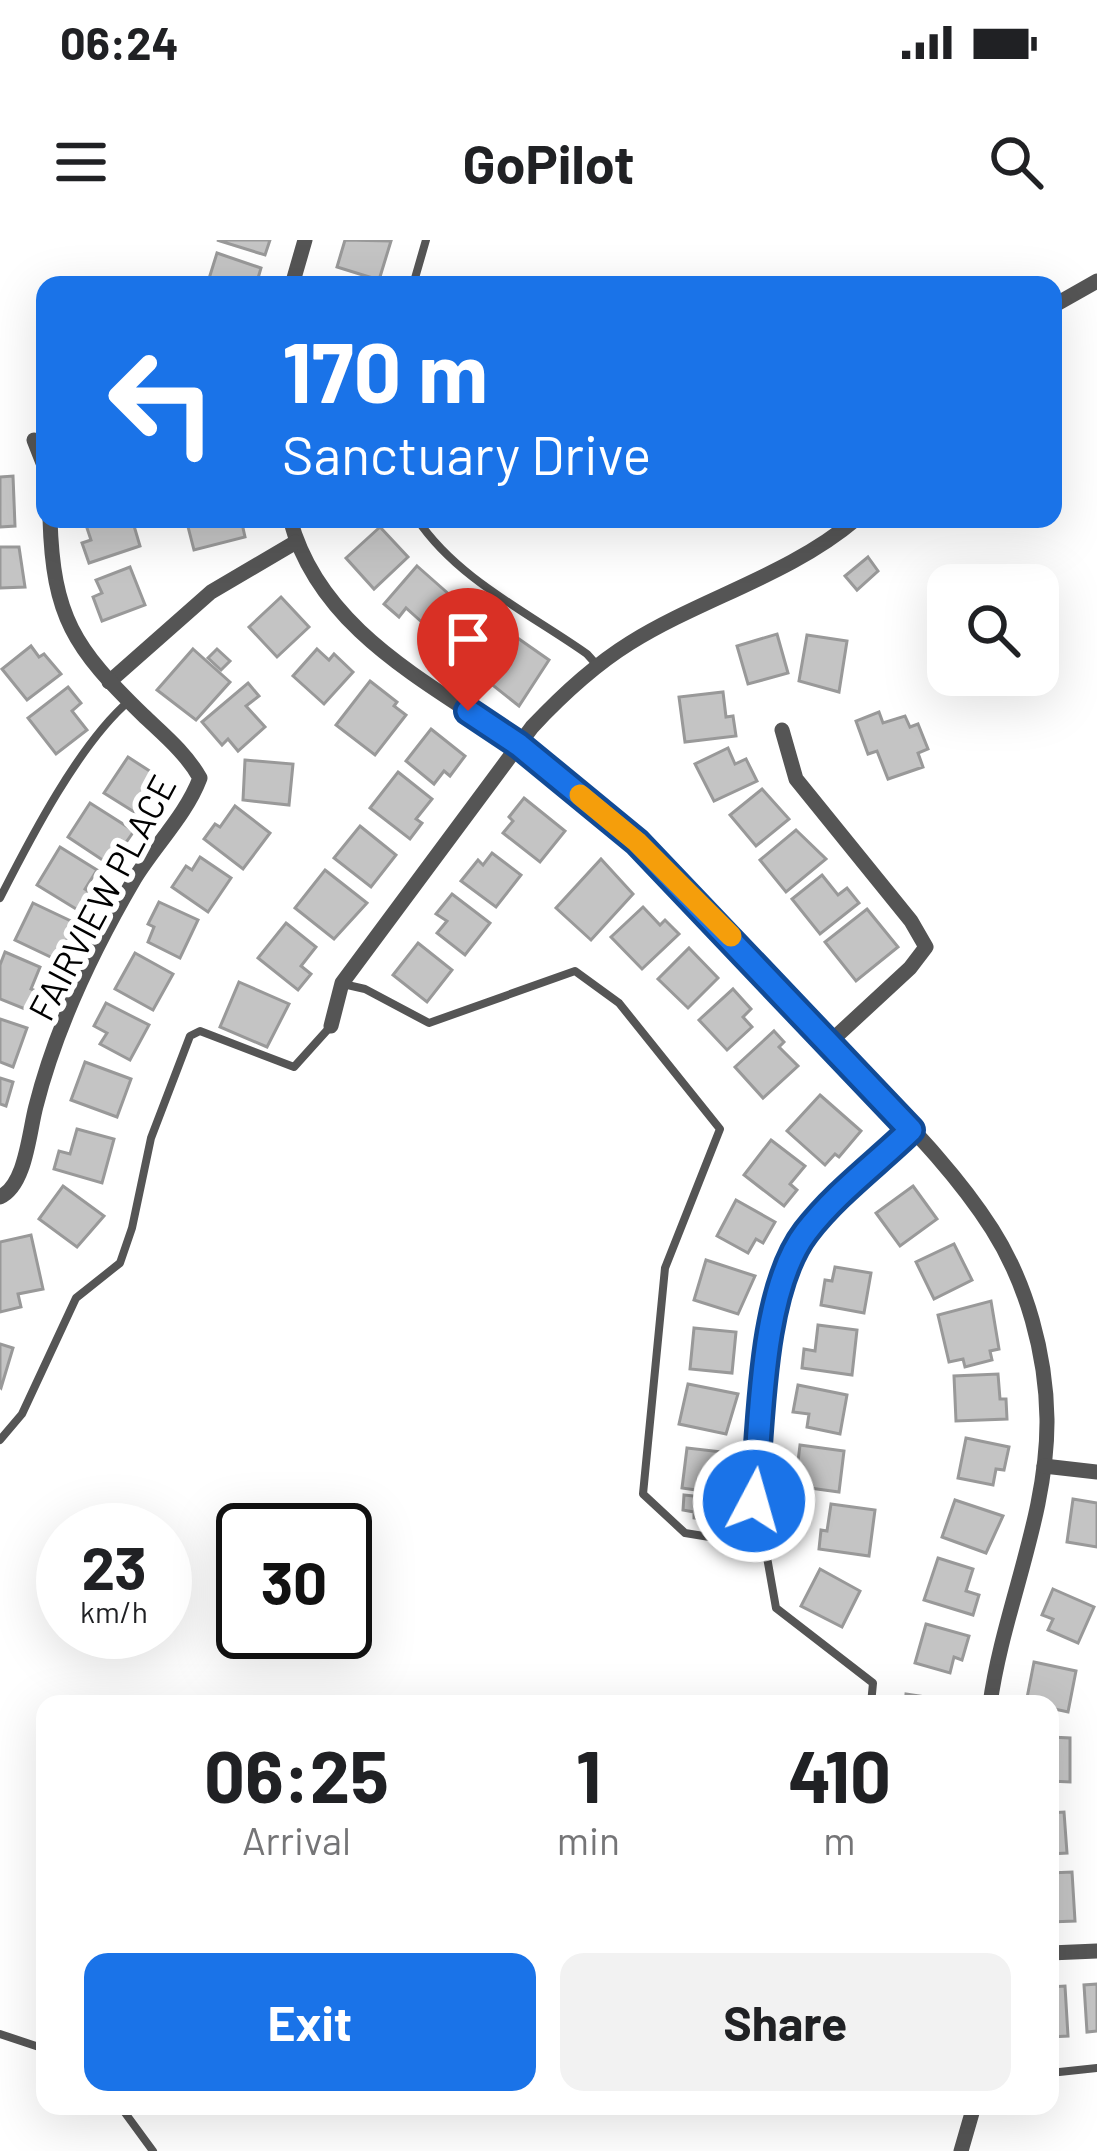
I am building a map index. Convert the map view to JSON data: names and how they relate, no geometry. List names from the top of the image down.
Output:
{
  "streets": {
    "street": ["FAIRVIEW PLACE"]
  },
  "page": {
    "status": "06:24",
    "header": "GoPilot",
    "turn": ["170 m", "Sanctuary Drive"],
    "speed": "23 km/h",
    "limit": "30",
    "eta": [
      "06:25",
      "Arrival",
      "1",
      "min",
      "410",
      "m"
    ],
    "buttons": ["Exit", "Share"]
  }
}
